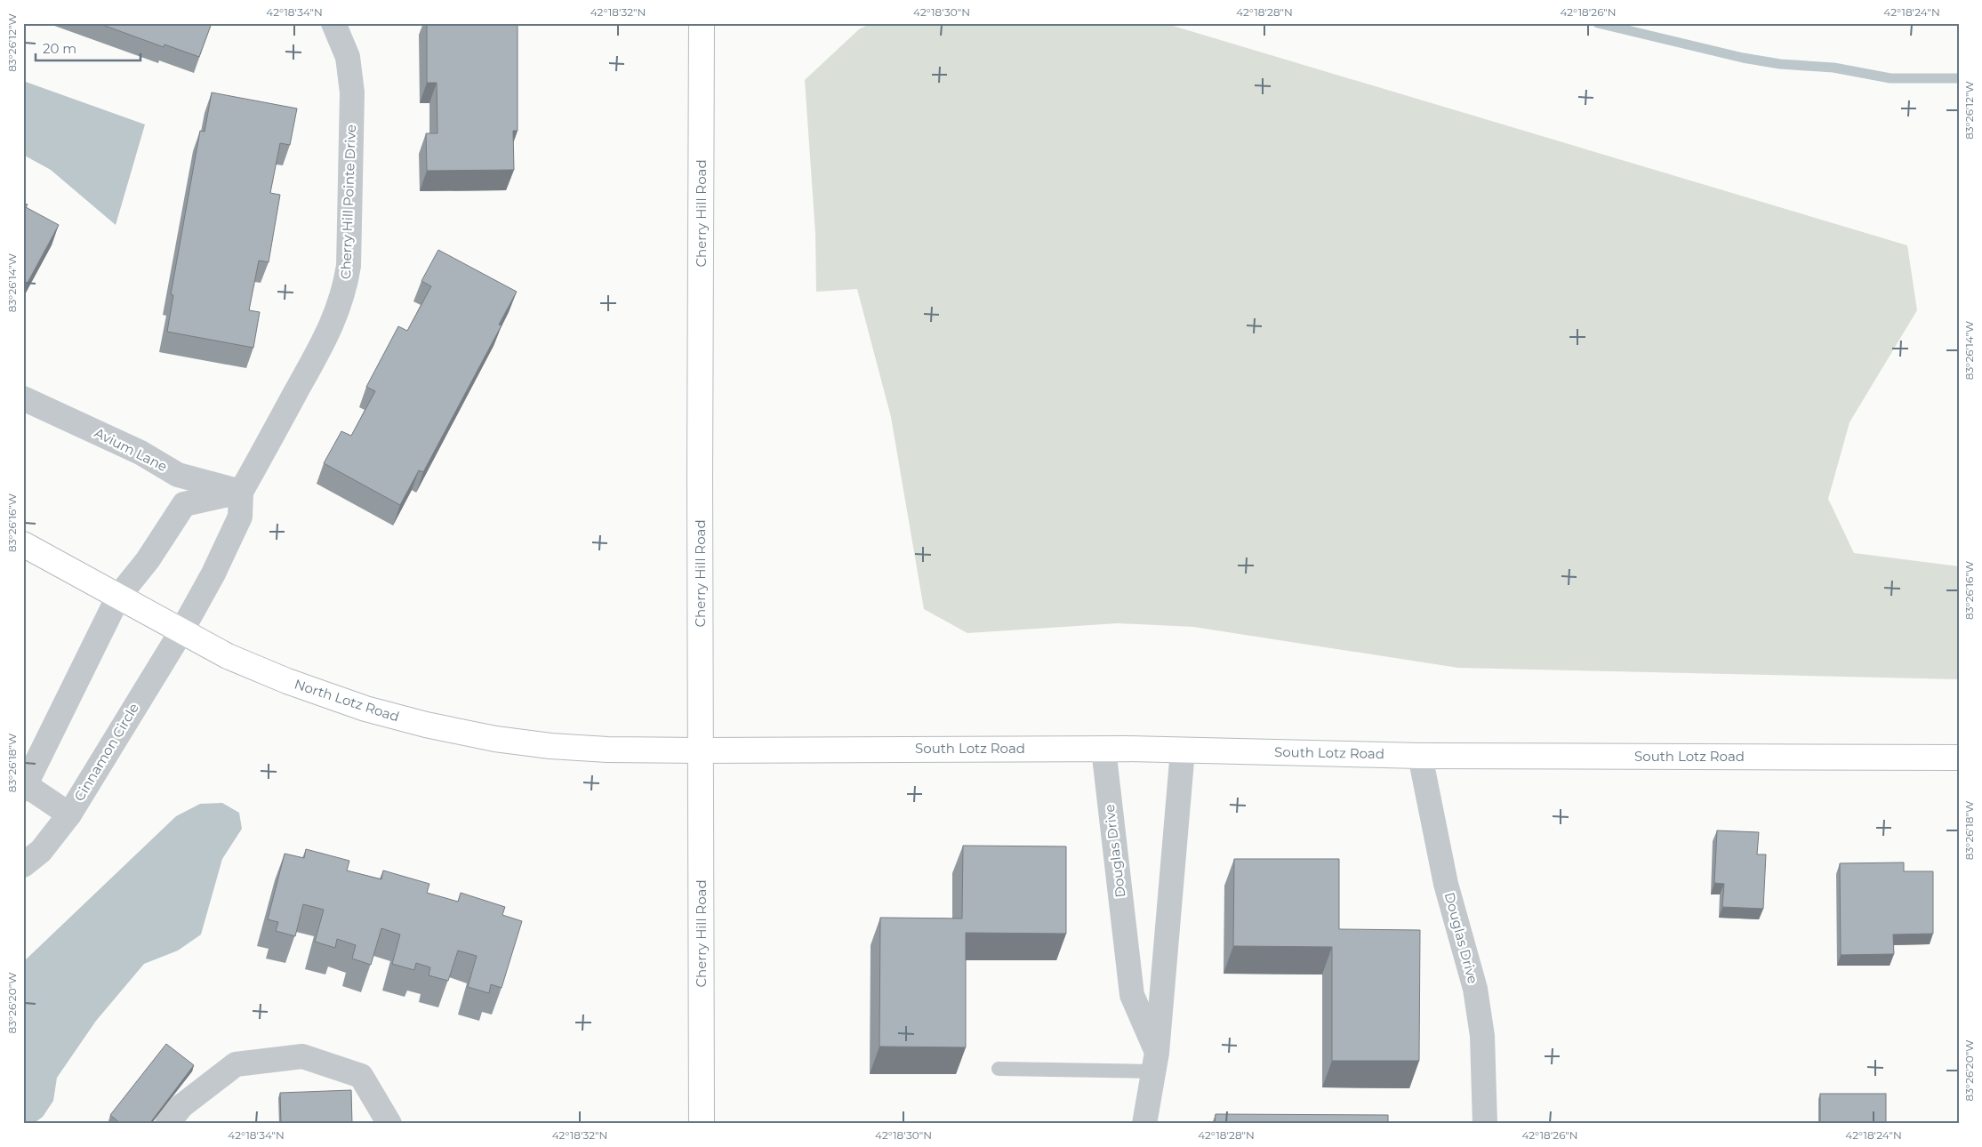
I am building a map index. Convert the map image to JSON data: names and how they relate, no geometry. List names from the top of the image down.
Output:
{
  "streets": {
    "street": [
      "Cherry Hill Pointe Drive",
      "Cherry Hill Road",
      "Avium Lane",
      "North Lotz Road",
      "South Lotz Road",
      "Cinnamon Circle",
      "Douglas Drive"
    ]
  },
  "crossings": [
    ["Cherry Hill Pointe Drive", "Avium Lane"],
    ["Cherry Hill Pointe Drive", "North Lotz Road"],
    ["Cherry Hill Pointe Drive", "Cinnamon Circle"],
    ["Cherry Hill Road", "North Lotz Road"],
    ["Cherry Hill Road", "South Lotz Road"],
    ["North Lotz Road", "South Lotz Road"],
    ["North Lotz Road", "Cinnamon Circle"],
    ["South Lotz Road", "Douglas Drive"]
  ],
  "scale_bar": "20 m",
  "coordinates": [
    "42°18'34\"N",
    "42°18'32\"N",
    "42°18'30\"N",
    "42°18'28\"N",
    "42°18'26\"N",
    "42°18'24\"N",
    "83°26'12\"W",
    "83°26'14\"W",
    "83°26'16\"W",
    "83°26'18\"W",
    "83°26'20\"W"
  ]
}
